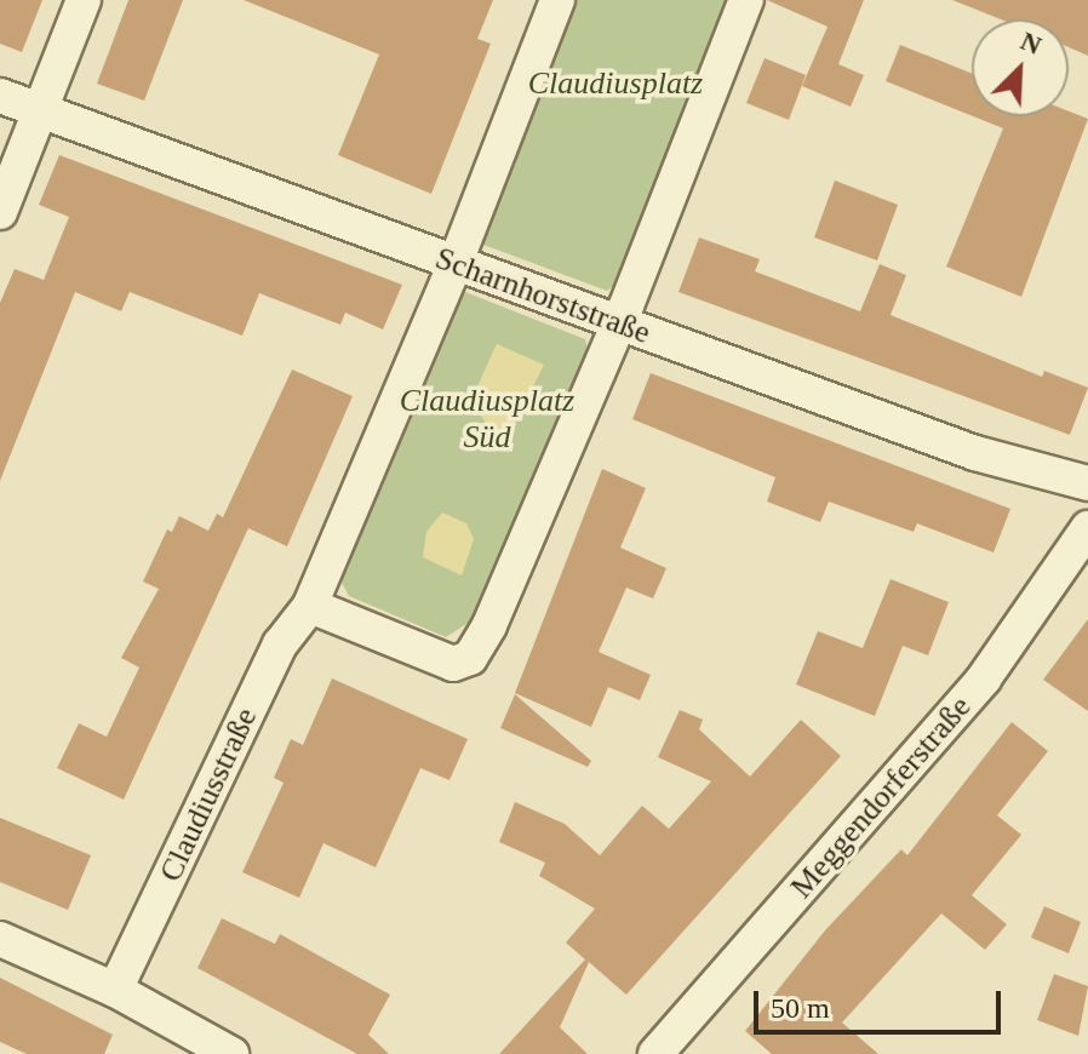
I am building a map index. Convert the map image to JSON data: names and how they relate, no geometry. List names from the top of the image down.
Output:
{
  "streets": {
    "street": ["Scharnhorststraße", "Claudiusstraße", "Meggendorferstraße"]
  },
  "parks": ["Claudiusplatz", "Claudiusplatz Süd"],
  "scale_bar": "50 m",
  "north": "top right"
}
